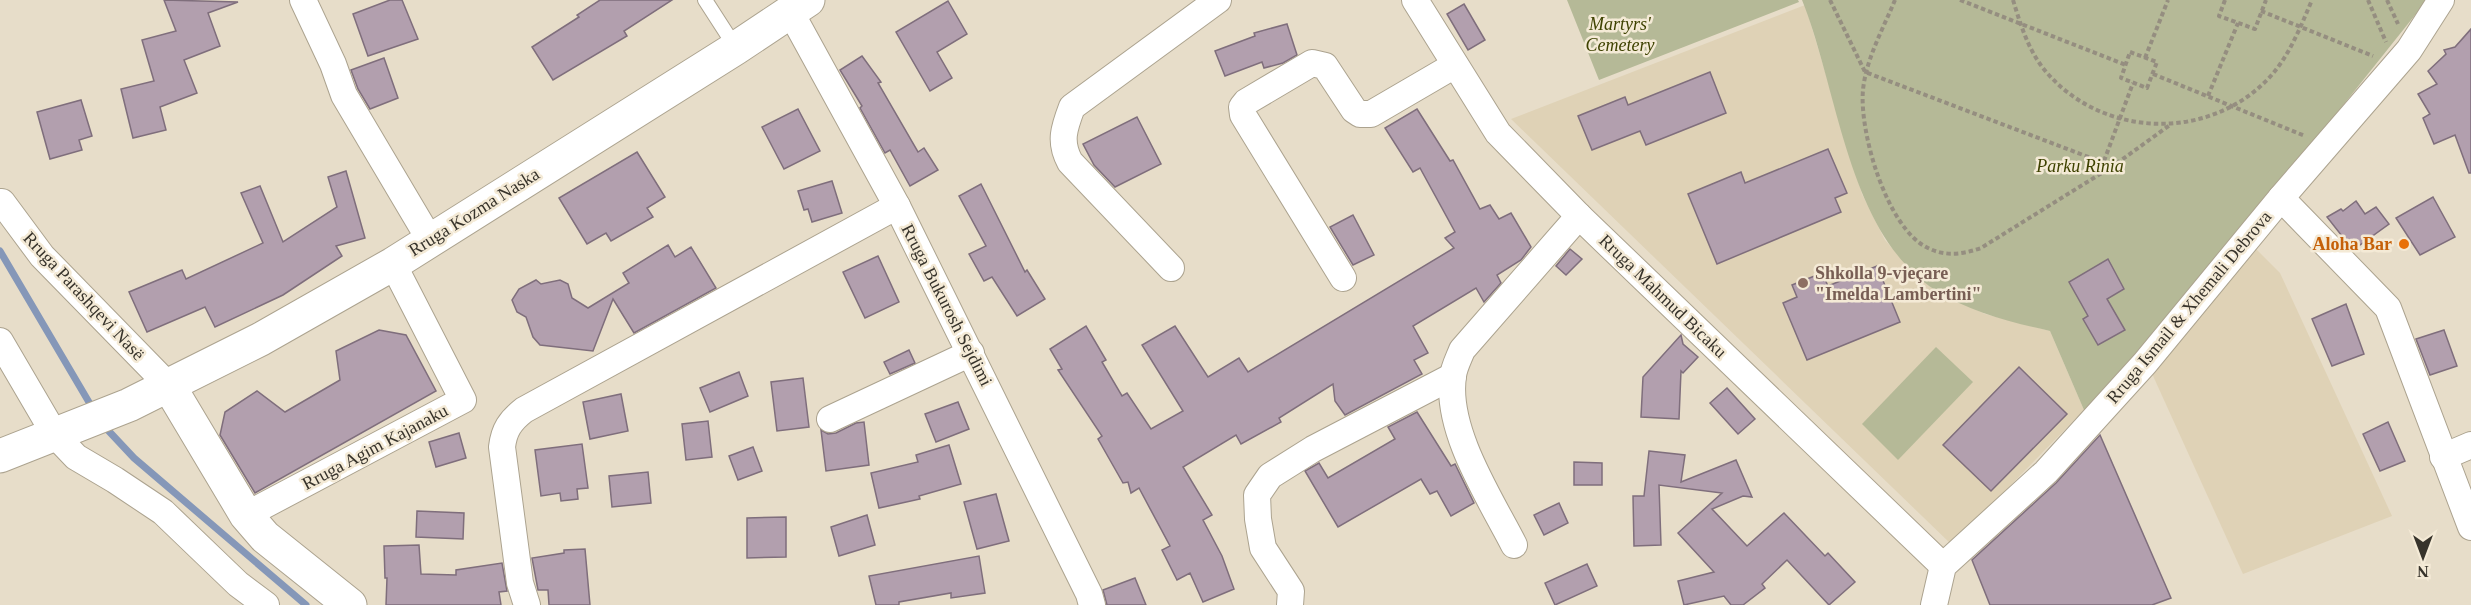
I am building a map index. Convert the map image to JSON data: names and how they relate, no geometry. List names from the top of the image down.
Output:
{
  "streets": {
    "main road": ["Rruga Kozma Naska"],
    "street": [
      "Rruga Parashqevi Nasë",
      "Rruga Mahmud Bicaku",
      "Rruga Bukurosh Sejdimi",
      "Rruga Ismail & Xhemali Debrova",
      "Rruga Agim Kajanaku"
    ]
  },
  "crossings": [
    ["Rruga Kozma Naska", "Rruga Parashqevi Nasë"],
    ["Rruga Kozma Naska", "Rruga Bukurosh Sejdimi"],
    ["Rruga Kozma Naska", "Rruga Agim Kajanaku"],
    ["Rruga Mahmud Bicaku", "Rruga Ismail & Xhemali Debrova"]
  ],
  "parks": ["Martyrs' Cemetery", "Parku Rinia"],
  "places": ["Aloha Bar", "Shkolla 9-vjeçare \"Imelda Lambertini\""],
  "north": "bottom"
}
